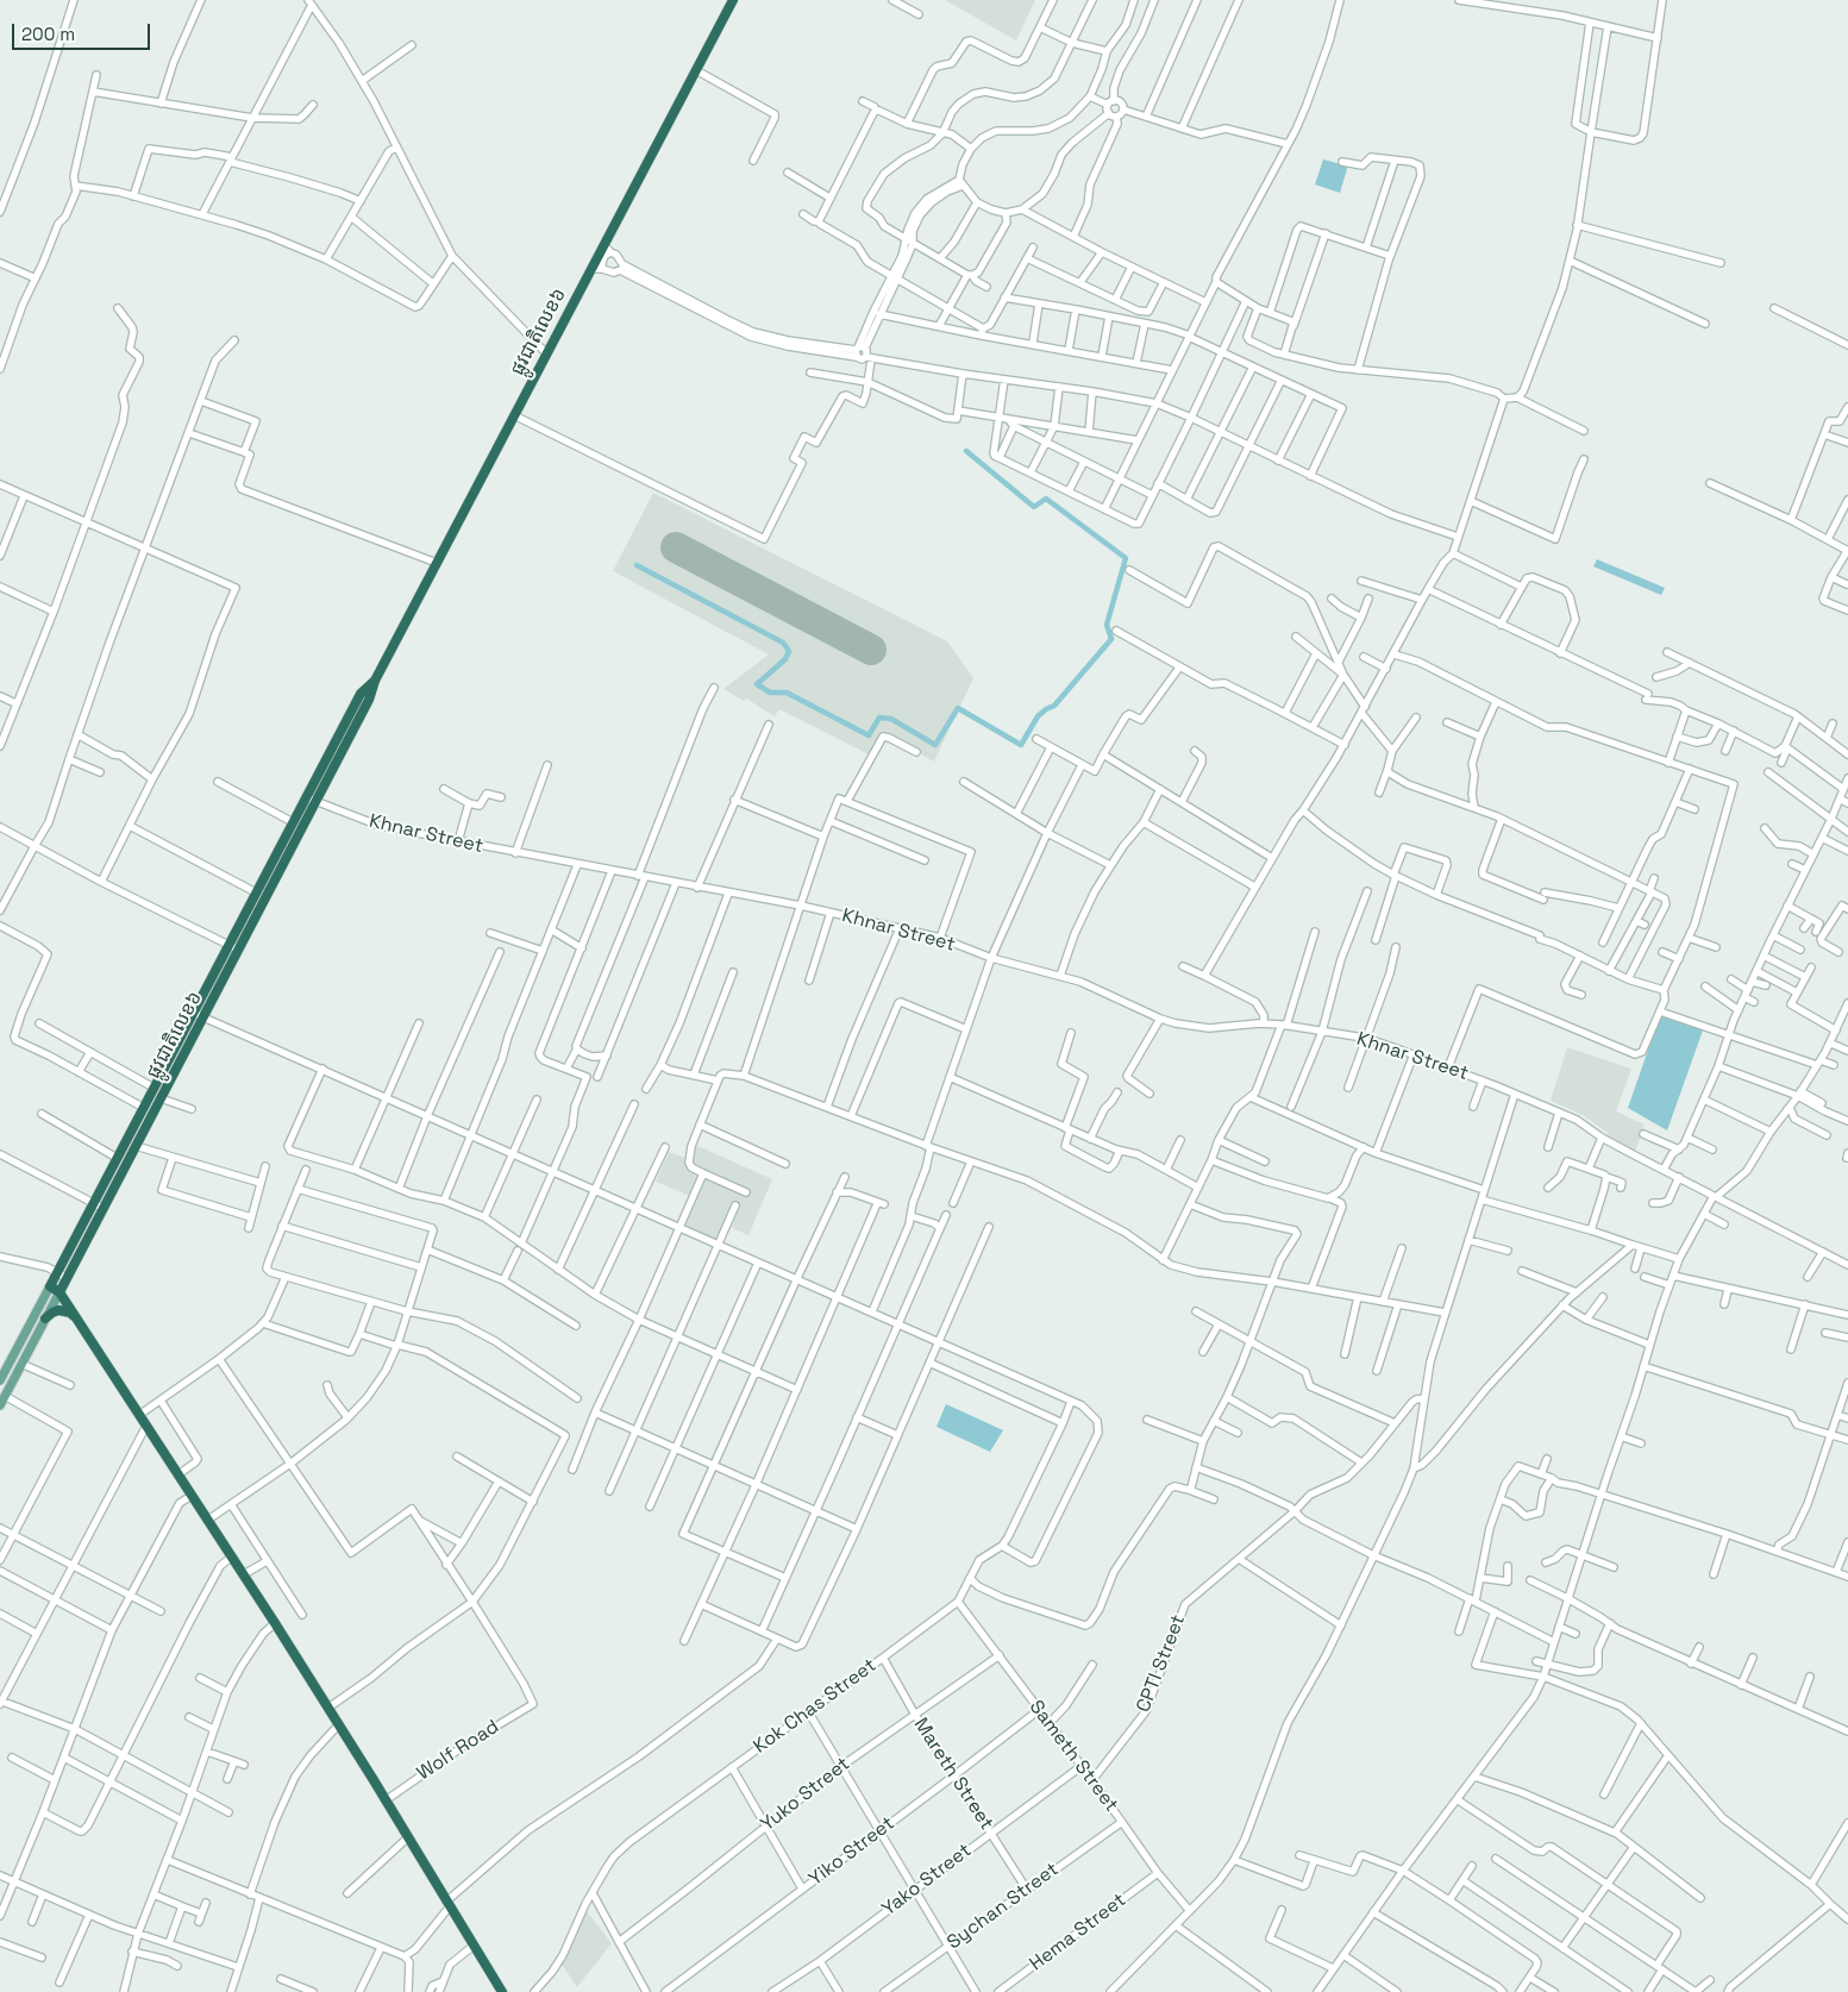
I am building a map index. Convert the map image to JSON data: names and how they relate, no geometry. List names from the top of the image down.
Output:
{
  "streets": {
    "highway": ["ផ្លូវជាតិលេខ៦"],
    "street": [
      "Khnar Street",
      "CPTI Street",
      "Kok Chas Street",
      "Wolf Road",
      "Sameth Street",
      "Mareth Street",
      "Yuko Street",
      "Yiko Street",
      "Yako Street",
      "Sychan Street",
      "Hema Street"
    ]
  },
  "crossings": [
    ["ផ្លូវជាតិលេខ៦", "Khnar Street"],
    ["CPTI Street", "Sameth Street"],
    ["Kok Chas Street", "Sameth Street"],
    ["Kok Chas Street", "Mareth Street"],
    ["Sameth Street", "Yuko Street"],
    ["Sameth Street", "Yiko Street"],
    ["Sameth Street", "Yako Street"],
    ["Sameth Street", "Sychan Street"],
    ["Sameth Street", "Hema Street"],
    ["Mareth Street", "Yuko Street"],
    ["Mareth Street", "Yiko Street"],
    ["Mareth Street", "Yako Street"],
    ["Mareth Street", "Sychan Street"]
  ],
  "scale_bar": "200 m"
}
